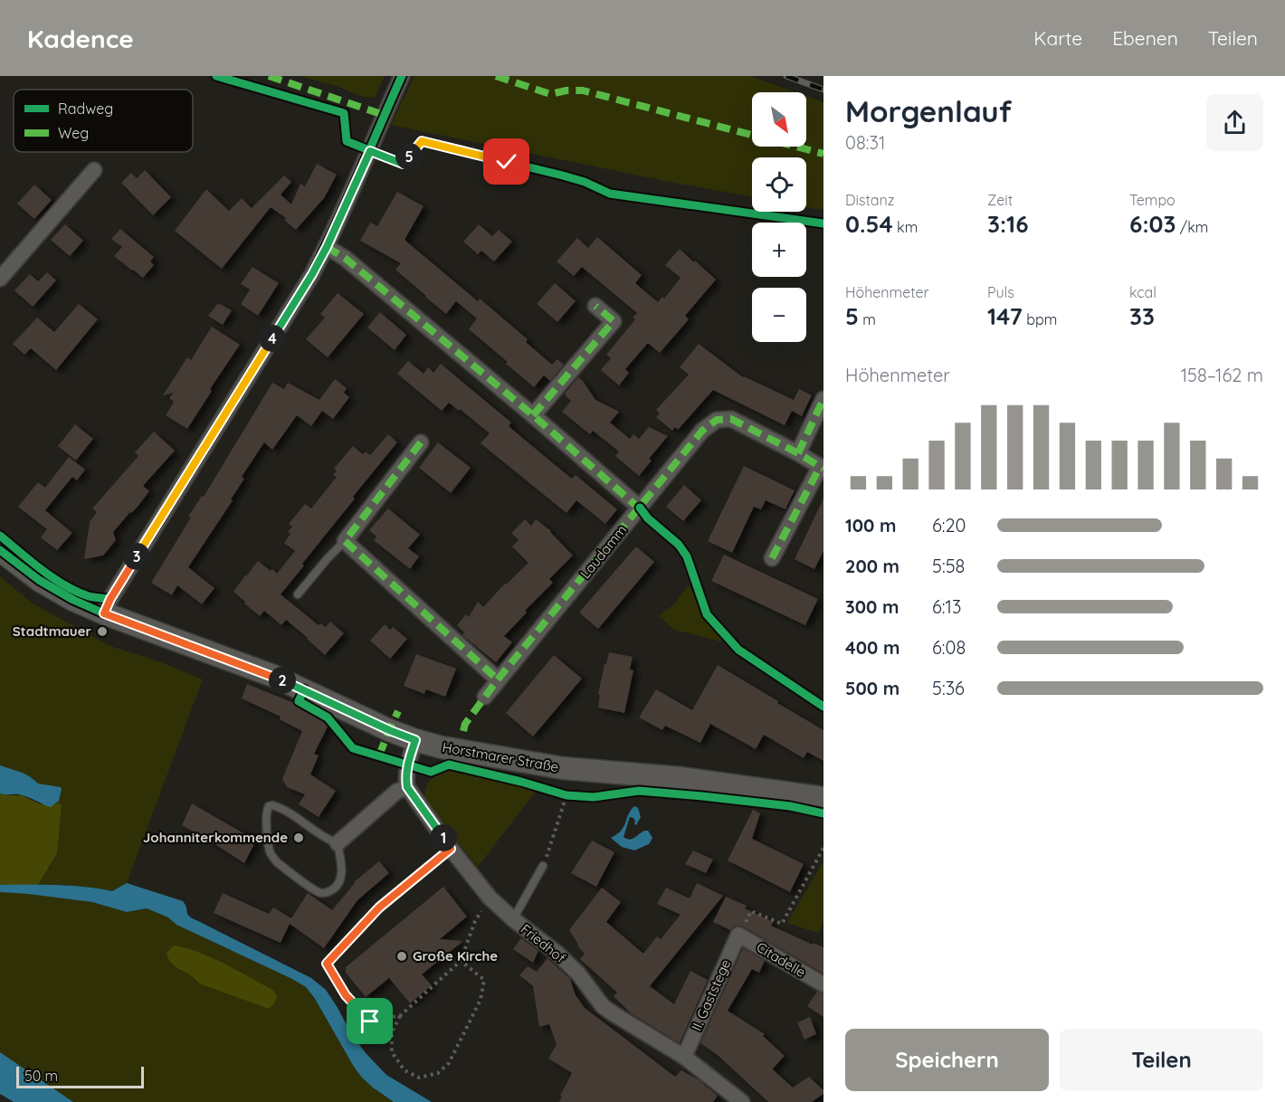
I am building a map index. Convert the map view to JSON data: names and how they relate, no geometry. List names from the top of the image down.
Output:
{
  "streets": {
    "main road": ["Horstmarer Straße"],
    "street": [
      "Laudamm",
      "Friedhof",
      "Citadelle",
      "II. Gaststege"
    ]
  },
  "crossings": [
    ["Friedhof", "II. Gaststege"],
    ["Citadelle", "II. Gaststege"]
  ],
  "places": ["Stadtmauer", "Johanniterkommende", "Große Kirche"],
  "legend": ["Radweg", "Weg"],
  "scale_bar": "50 m",
  "north": "bottom right",
  "page": {
    "header": "Kadence",
    "nav": ["Karte", "Ebenen", "Teilen"],
    "heading": ["Morgenlauf", "08:31"],
    "map_buttons": ["+", "−"],
    "pins": [
      "5",
      "4",
      "3",
      "2",
      "1"
    ],
    "stats": [
      ["Distanz", "0.54 km"],
      ["Zeit", "3:16"],
      ["Tempo", "6:03 /km"],
      ["Höhenmeter", "5 m"],
      ["Puls", "147 bpm"],
      ["kcal", "33"]
    ],
    "chart": ["Höhenmeter", "158–162 m"],
    "list": [
      {
        "name": "100 m",
        "note": "6:20"
      },
      {
        "name": "200 m",
        "note": "5:58"
      },
      {
        "name": "300 m",
        "note": "6:13"
      },
      {
        "name": "400 m",
        "note": "6:08"
      },
      {
        "name": "500 m",
        "note": "5:36"
      }
    ],
    "buttons": ["Speichern", "Teilen"],
    "scale": "50 m"
  }
}
